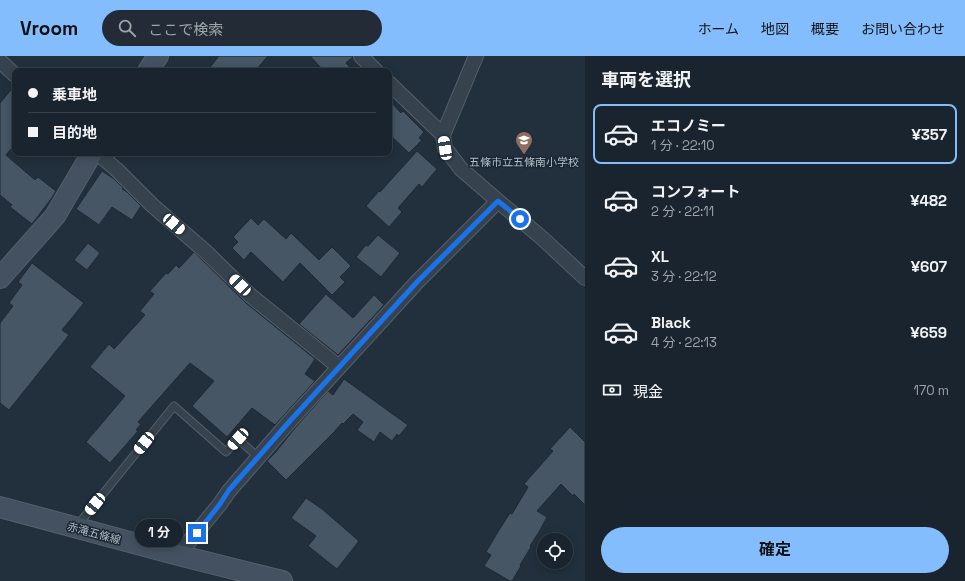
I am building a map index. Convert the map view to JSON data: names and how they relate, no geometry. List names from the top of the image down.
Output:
{
  "streets": {
    "main road": ["赤滝五條線"]
  },
  "places": {
    "school or university": ["五條市立五條南小学校"]
  },
  "page": {
    "header": "Vroom",
    "search": "ここで検索",
    "nav": [
      "ホーム",
      "地図",
      "概要",
      "お問い合わせ"
    ],
    "heading": "車両を選択",
    "banner": ["乗車地", "目的地"],
    "list": [
      {
        "name": "エコノミー",
        "note": "1 分 · 22:10",
        "value": "¥357"
      },
      {
        "name": "コンフォート",
        "note": "2 分 · 22:11",
        "value": "¥482"
      },
      {
        "name": "XL",
        "note": "3 分 · 22:12",
        "value": "¥607"
      },
      {
        "name": "Black",
        "note": "4 分 · 22:13",
        "value": "¥659"
      }
    ],
    "pay": ["現金", "170 m"],
    "bubble": "1 分",
    "buttons": "確定"
  }
}
